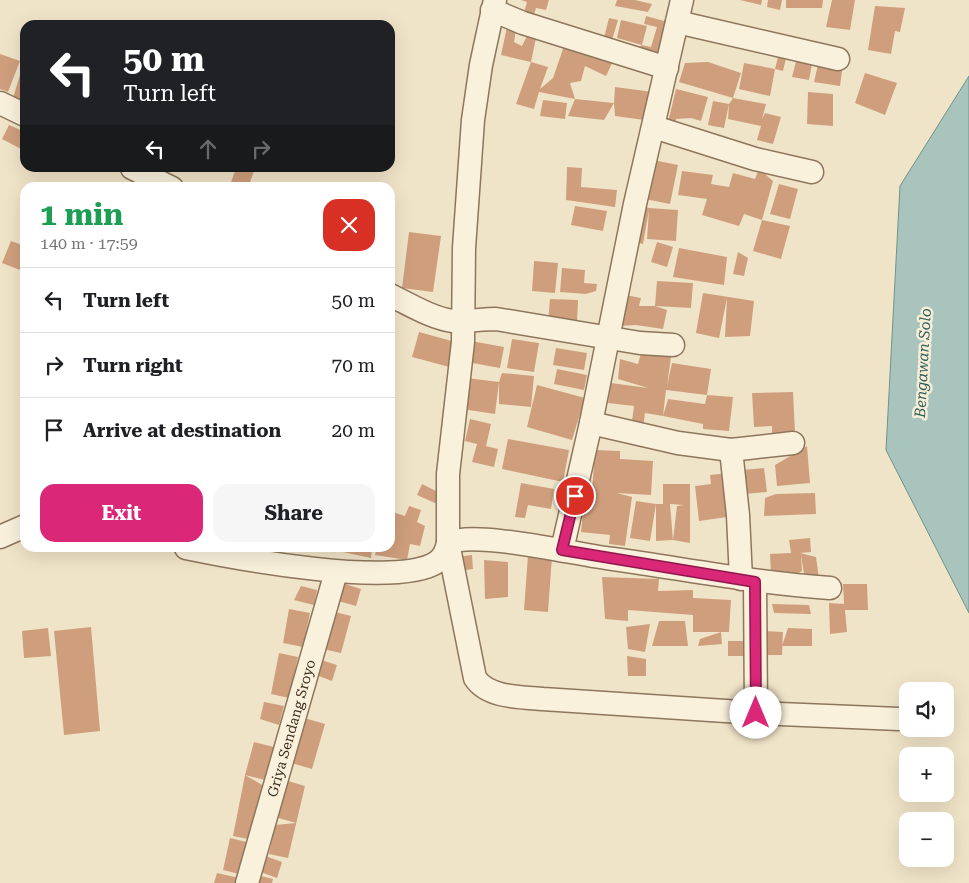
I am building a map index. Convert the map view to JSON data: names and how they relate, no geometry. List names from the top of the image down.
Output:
{
  "streets": {
    "street": ["Griya Sendang Sroyo"]
  },
  "water": ["Bengawan Solo"],
  "page": {
    "turn": ["50 m", "Turn left"],
    "heading": ["1 min", "140 m · 17:59"],
    "list": [
      {
        "name": "Turn left",
        "value": "50 m"
      },
      {
        "name": "Turn right",
        "value": "70 m"
      },
      {
        "name": "Arrive at destination",
        "value": "20 m"
      }
    ],
    "buttons": ["Exit", "Share"],
    "map_buttons": ["+", "−"]
  }
}
